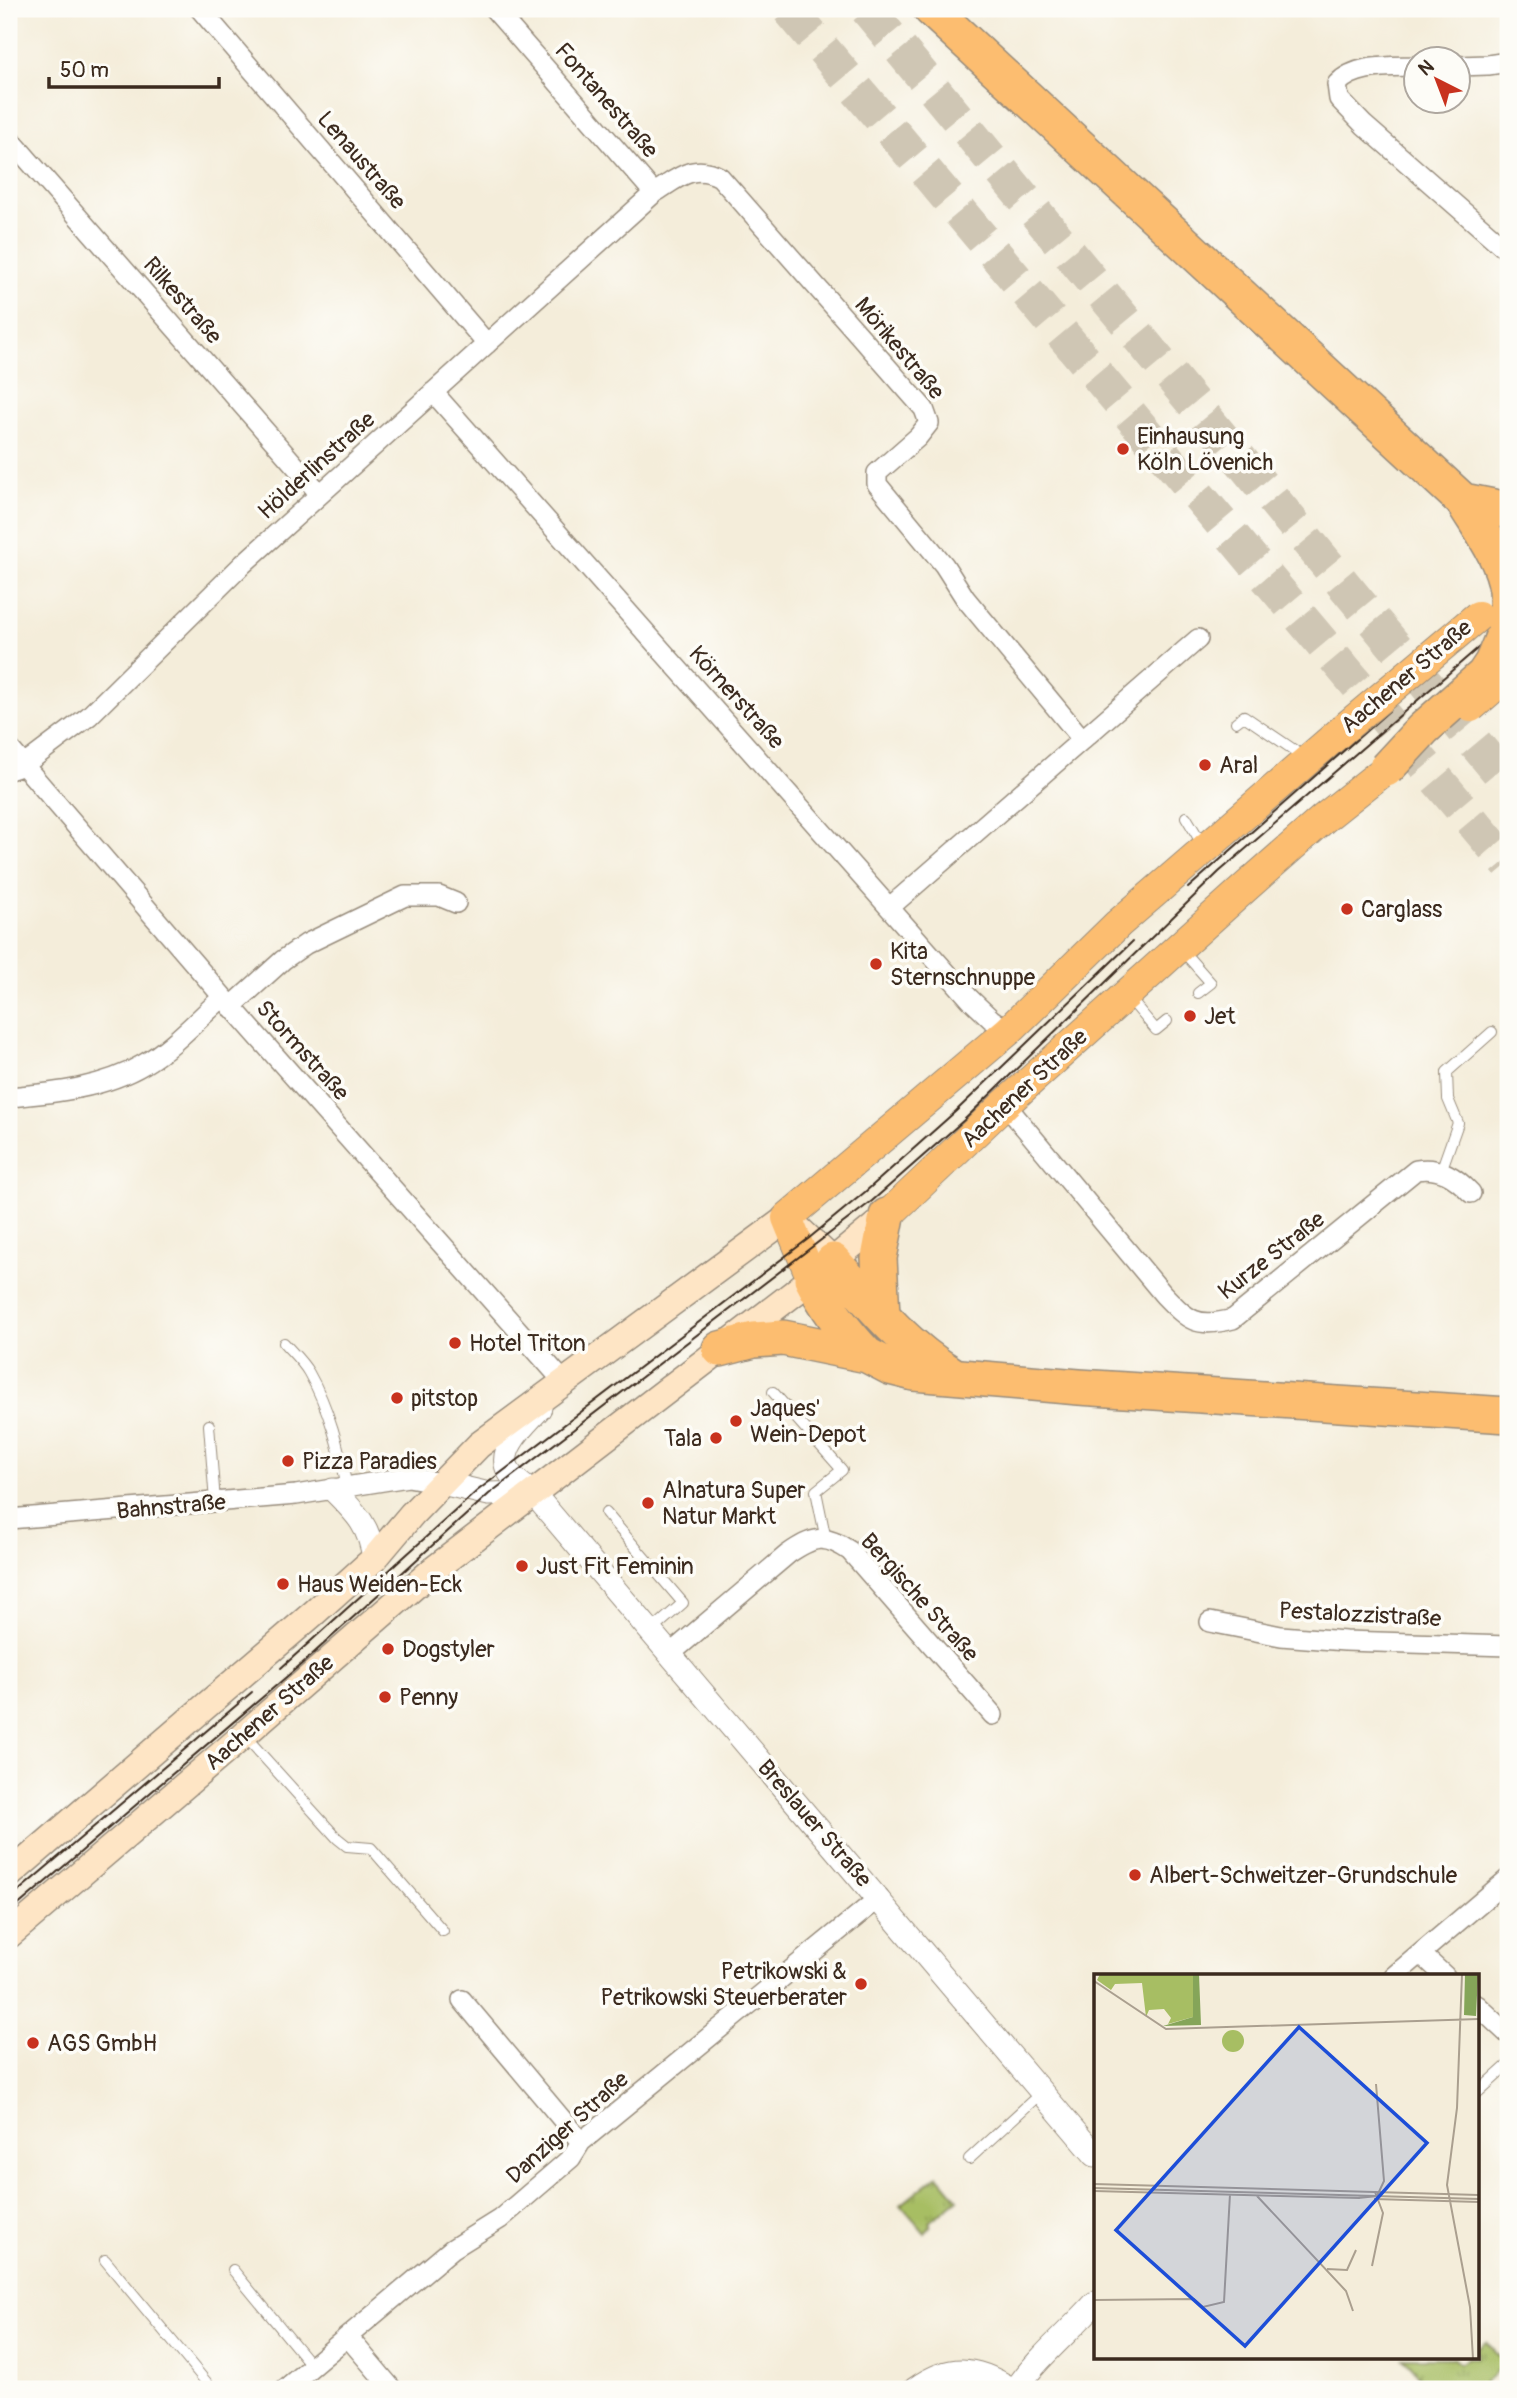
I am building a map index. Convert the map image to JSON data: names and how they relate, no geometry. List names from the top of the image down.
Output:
{
  "streets": {
    "main road": ["Aachener Straße"],
    "street": [
      "Fontanestraße",
      "Lenaustraße",
      "Rilkestraße",
      "Mörikestraße",
      "Hölderlinstraße",
      "Körnerstraße",
      "Stormstraße",
      "Kurze Straße",
      "Bahnstraße",
      "Bergische Straße",
      "Pestalozzistraße",
      "Breslauer Straße",
      "Danziger Straße"
    ]
  },
  "crossings": [
    ["Fontanestraße", "Mörikestraße"],
    ["Fontanestraße", "Hölderlinstraße"],
    ["Lenaustraße", "Hölderlinstraße"],
    ["Rilkestraße", "Hölderlinstraße"],
    ["Mörikestraße", "Hölderlinstraße"],
    ["Hölderlinstraße", "Körnerstraße"],
    ["Hölderlinstraße", "Stormstraße"],
    ["Aachener Straße", "Körnerstraße"],
    ["Aachener Straße", "Stormstraße"],
    ["Aachener Straße", "Kurze Straße"],
    ["Aachener Straße", "Bahnstraße"],
    ["Aachener Straße", "Breslauer Straße"],
    ["Bergische Straße", "Breslauer Straße"],
    ["Breslauer Straße", "Danziger Straße"]
  ],
  "places": [
    "Einhausung Köln Lövenich",
    "Aral",
    "Carglass",
    "Kita Sternschnuppe",
    "Jet",
    "Hotel Triton",
    "pitstop",
    "Jaques' Wein-Depot",
    "Tala",
    "Pizza Paradies",
    "Alnatura Super Natur Markt",
    "Just Fit Feminin",
    "Haus Weiden-Eck",
    "Dogstyler",
    "Penny",
    "Albert-Schweitzer-Grundschule",
    "Petrikowski & Petrikowski Steuerberater",
    "AGS GmbH"
  ],
  "scale_bar": "50 m",
  "north": "top left"
}
